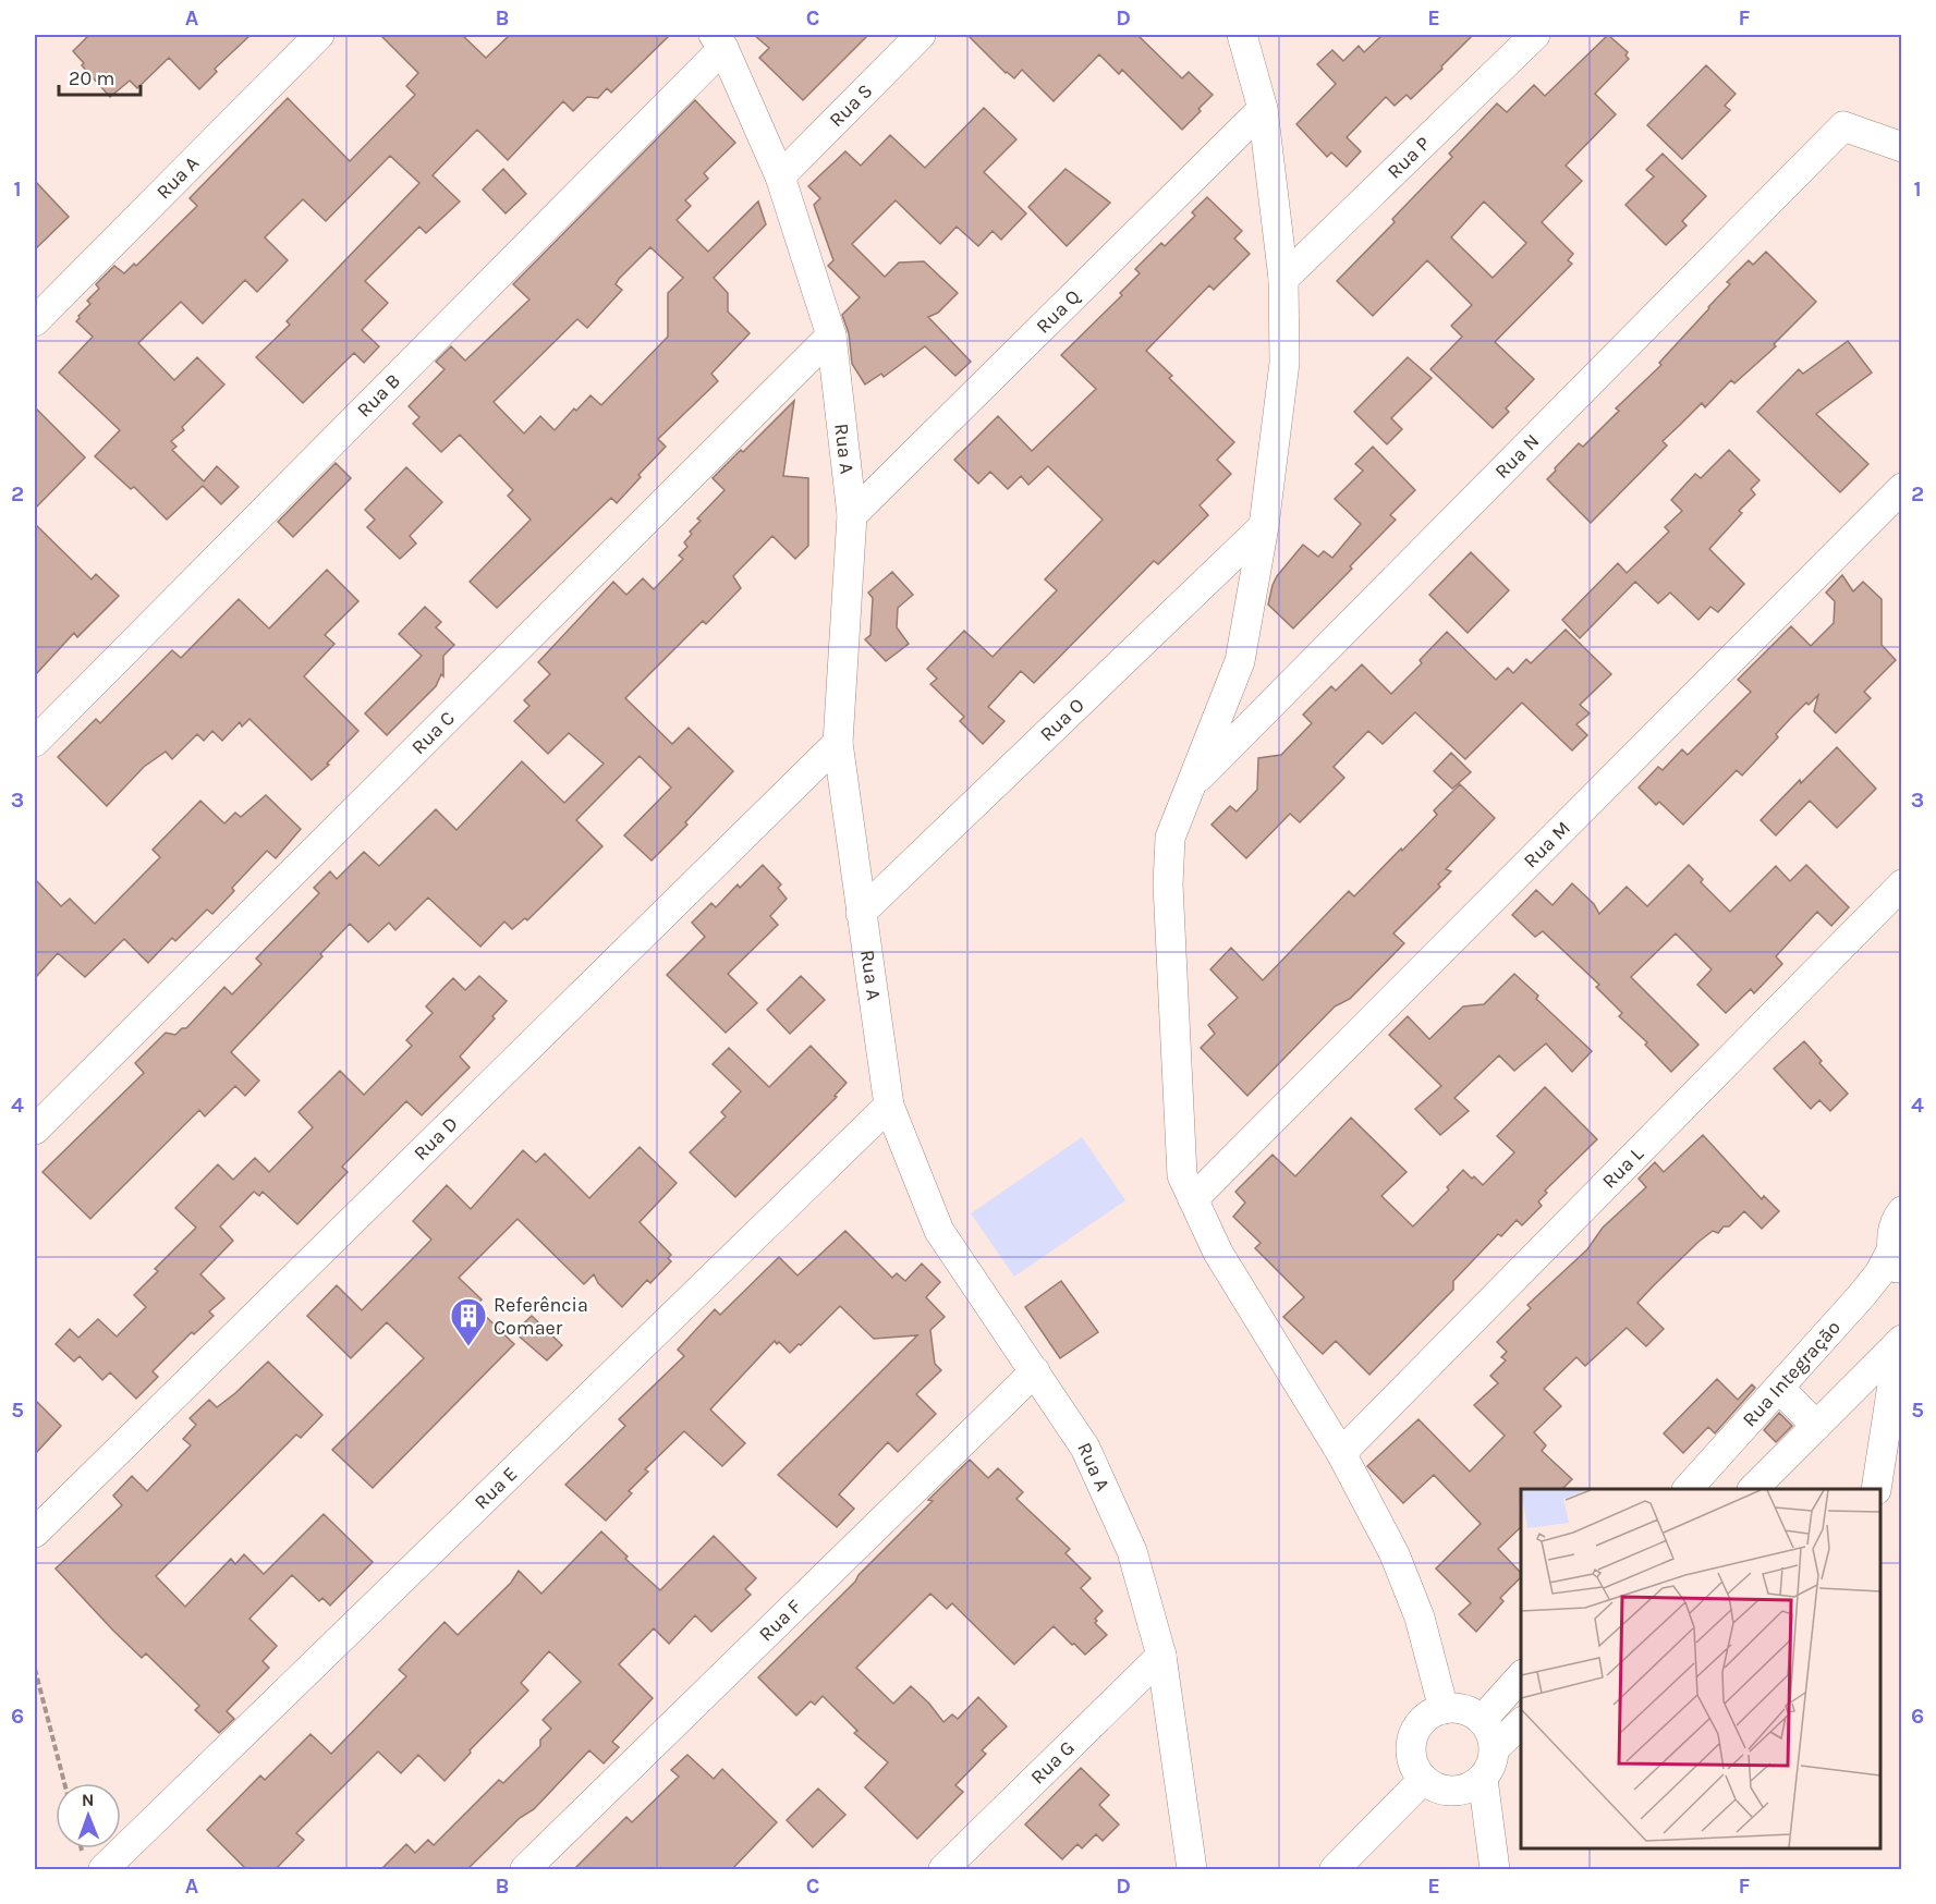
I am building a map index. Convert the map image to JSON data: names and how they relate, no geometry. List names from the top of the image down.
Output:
{
  "streets": {
    "street": [
      "Rua S",
      "Rua P",
      "Rua A",
      "Rua Q",
      "Rua B",
      "Rua N",
      "Rua O",
      "Rua C",
      "Rua M",
      "Rua D",
      "Rua L",
      "Rua Integração",
      "Rua E",
      "Rua F",
      "Rua G"
    ]
  },
  "crossings": [
    ["Rua S", "Rua A"],
    ["Rua A", "Rua Q"],
    ["Rua A", "Rua B"],
    ["Rua A", "Rua O"],
    ["Rua A", "Rua C"],
    ["Rua A", "Rua D"],
    ["Rua A", "Rua E"],
    ["Rua A", "Rua F"],
    ["Rua A", "Rua G"]
  ],
  "places": {
    "building": ["Referência Comaer"]
  },
  "scale_bar": "20 m",
  "north": "top",
  "grid": {
    "columns": [
      "A",
      "B",
      "C",
      "D",
      "E",
      "F"
    ],
    "rows": [
      "1",
      "2",
      "3",
      "4",
      "5",
      "6"
    ]
  }
}
